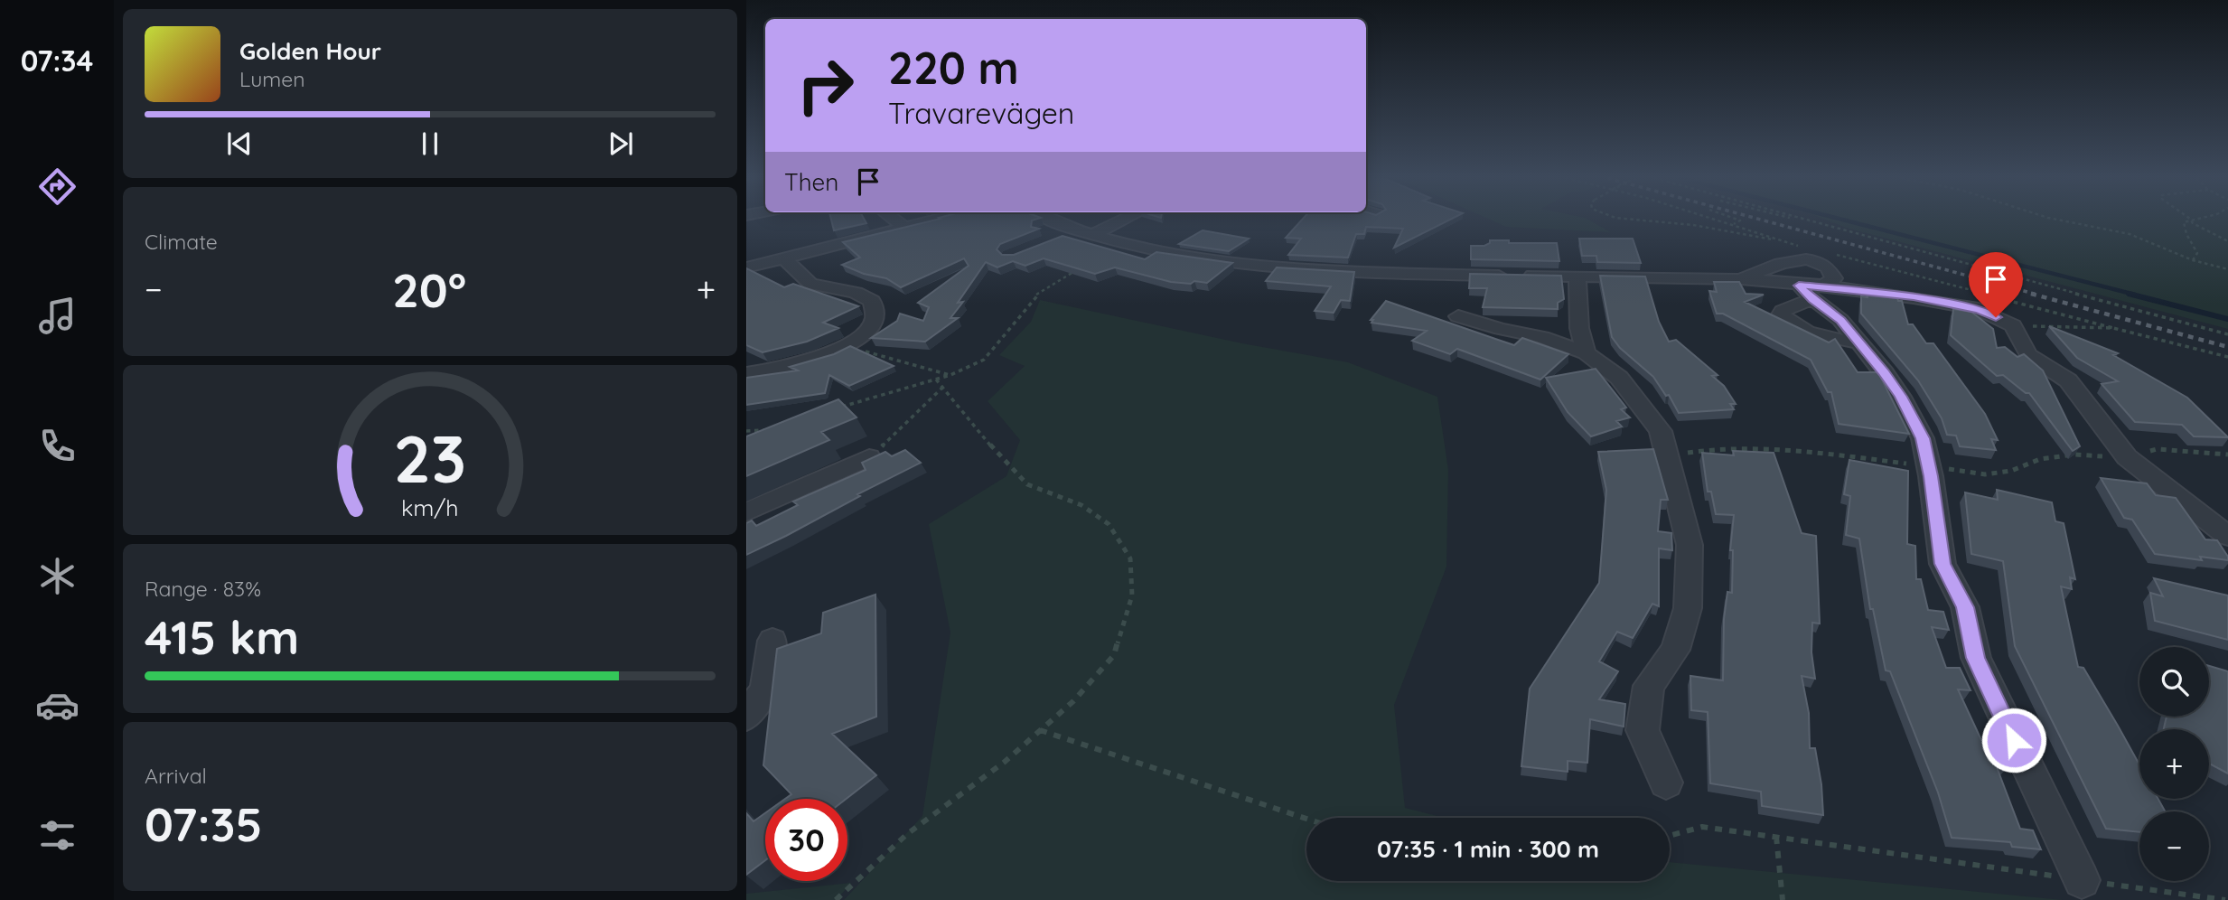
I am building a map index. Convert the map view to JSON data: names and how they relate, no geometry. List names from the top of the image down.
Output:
{
  "page": {
    "tabs": "07:34",
    "turn": ["220 m", "Travarevägen"],
    "song": ["Golden Hour", "Lumen"],
    "then": "Then",
    "tile": [
      "Climate",
      ["Range · 83%", "415 km"],
      ["Arrival", "07:35"]
    ],
    "heat": ["−", "20°", "+"],
    "map_buttons": ["+", "−"],
    "limit": "30",
    "trip": "07:35 · 1 min · 300 m",
    "gauge": ["23", "km/h"]
  }
}
